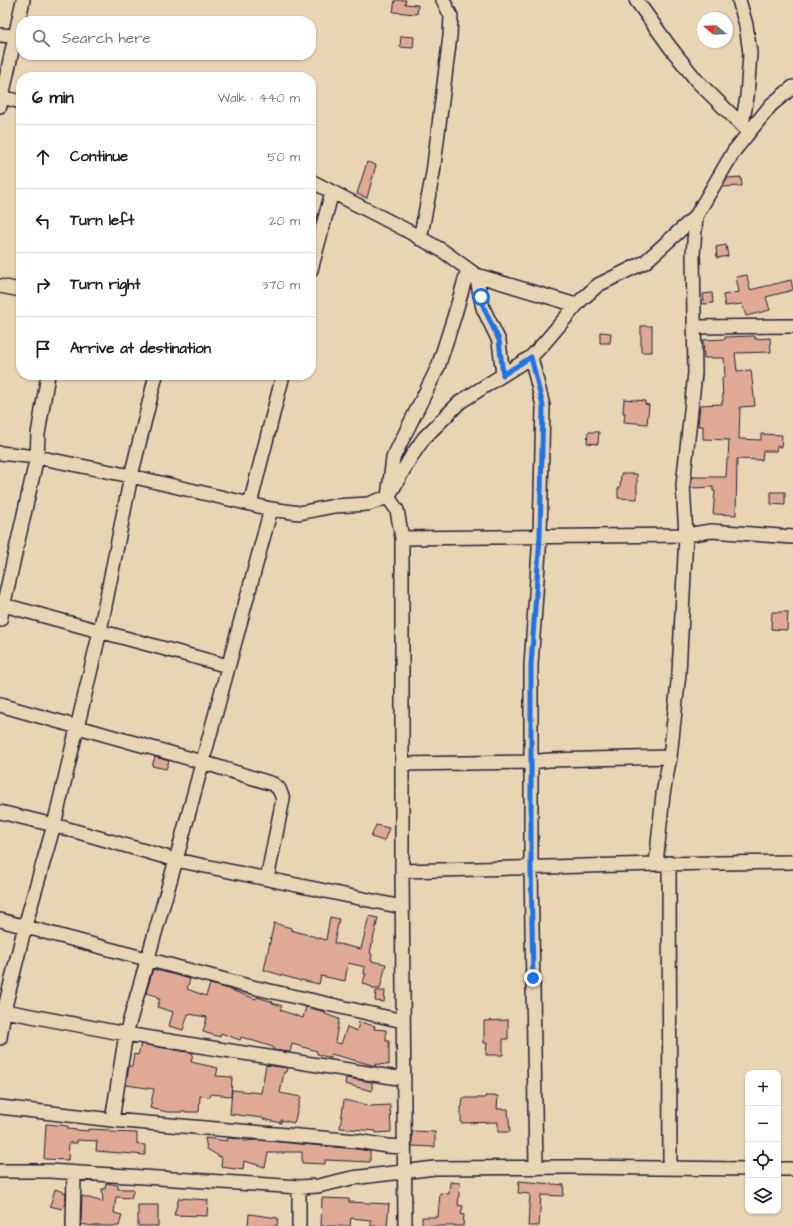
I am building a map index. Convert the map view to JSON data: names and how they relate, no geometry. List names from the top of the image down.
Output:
{
  "north": "left",
  "page": {
    "search": "Search here",
    "heading": ["6 min", "Walk · 440 m"],
    "list": [
      ["Continue", "50 m"],
      ["Turn left", "20 m"],
      ["Turn right", "370 m"],
      "Arrive at destination"
    ],
    "map_buttons": ["+", "−"]
  }
}
